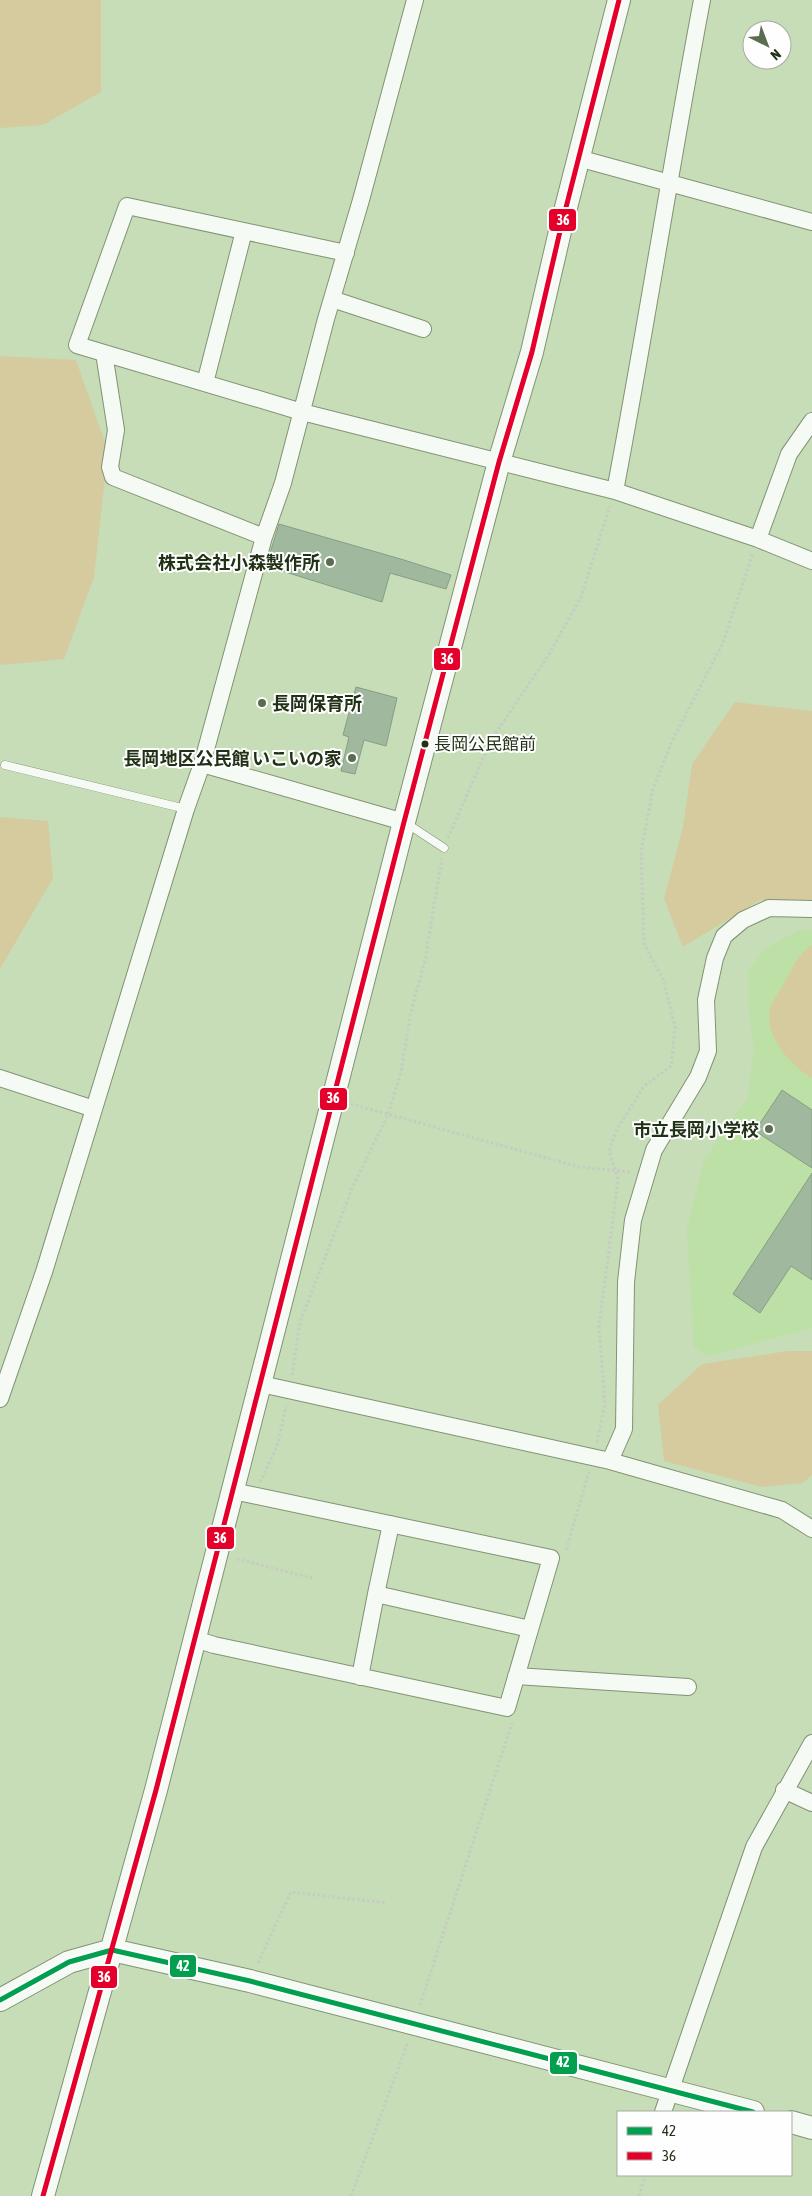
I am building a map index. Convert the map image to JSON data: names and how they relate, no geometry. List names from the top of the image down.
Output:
{
  "places": [
    "株式会社小森製作所",
    "長岡保育所",
    "長岡公民館前",
    "長岡地区公民館 いこいの家",
    "市立長岡小学校"
  ],
  "lines": ["transit line 36", "transit line 42"],
  "legend": ["42", "36"],
  "north": "bottom right"
}
